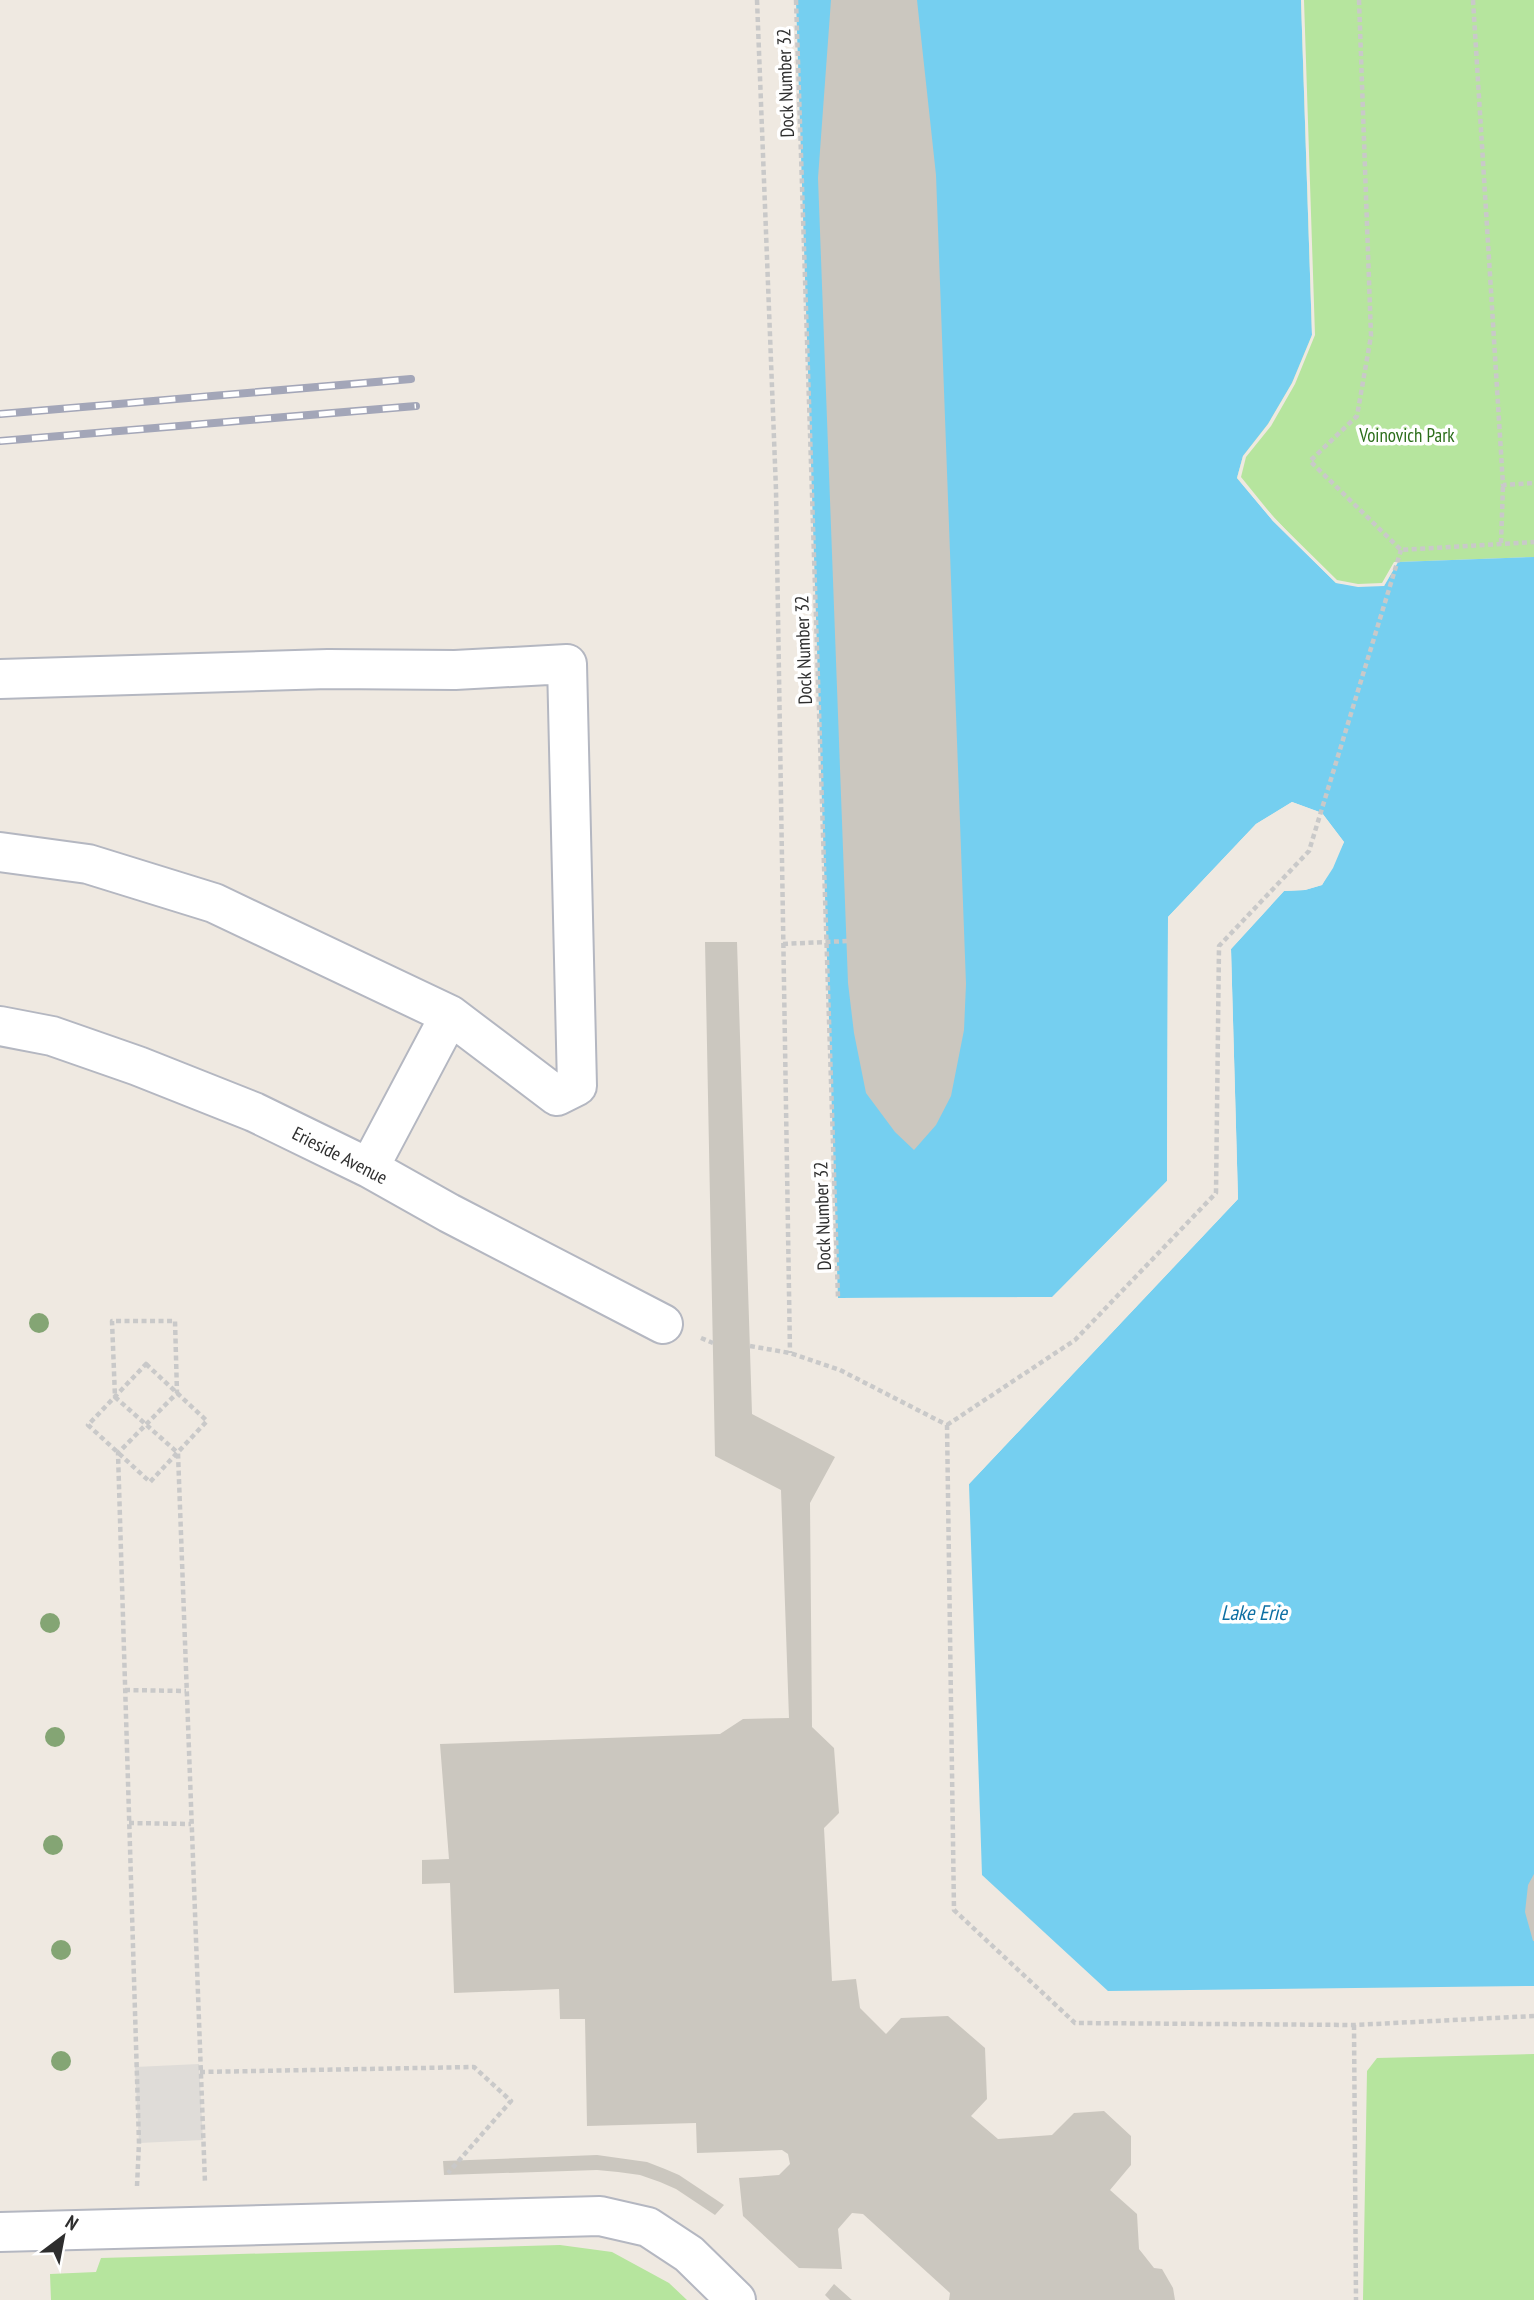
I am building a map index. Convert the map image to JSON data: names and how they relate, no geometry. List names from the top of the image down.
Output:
{
  "streets": {
    "street": ["Erieside Avenue"],
    "path": ["Dock Number 32"]
  },
  "water": ["Lake Erie"],
  "parks": ["Voinovich Park"],
  "north": "top right"
}
